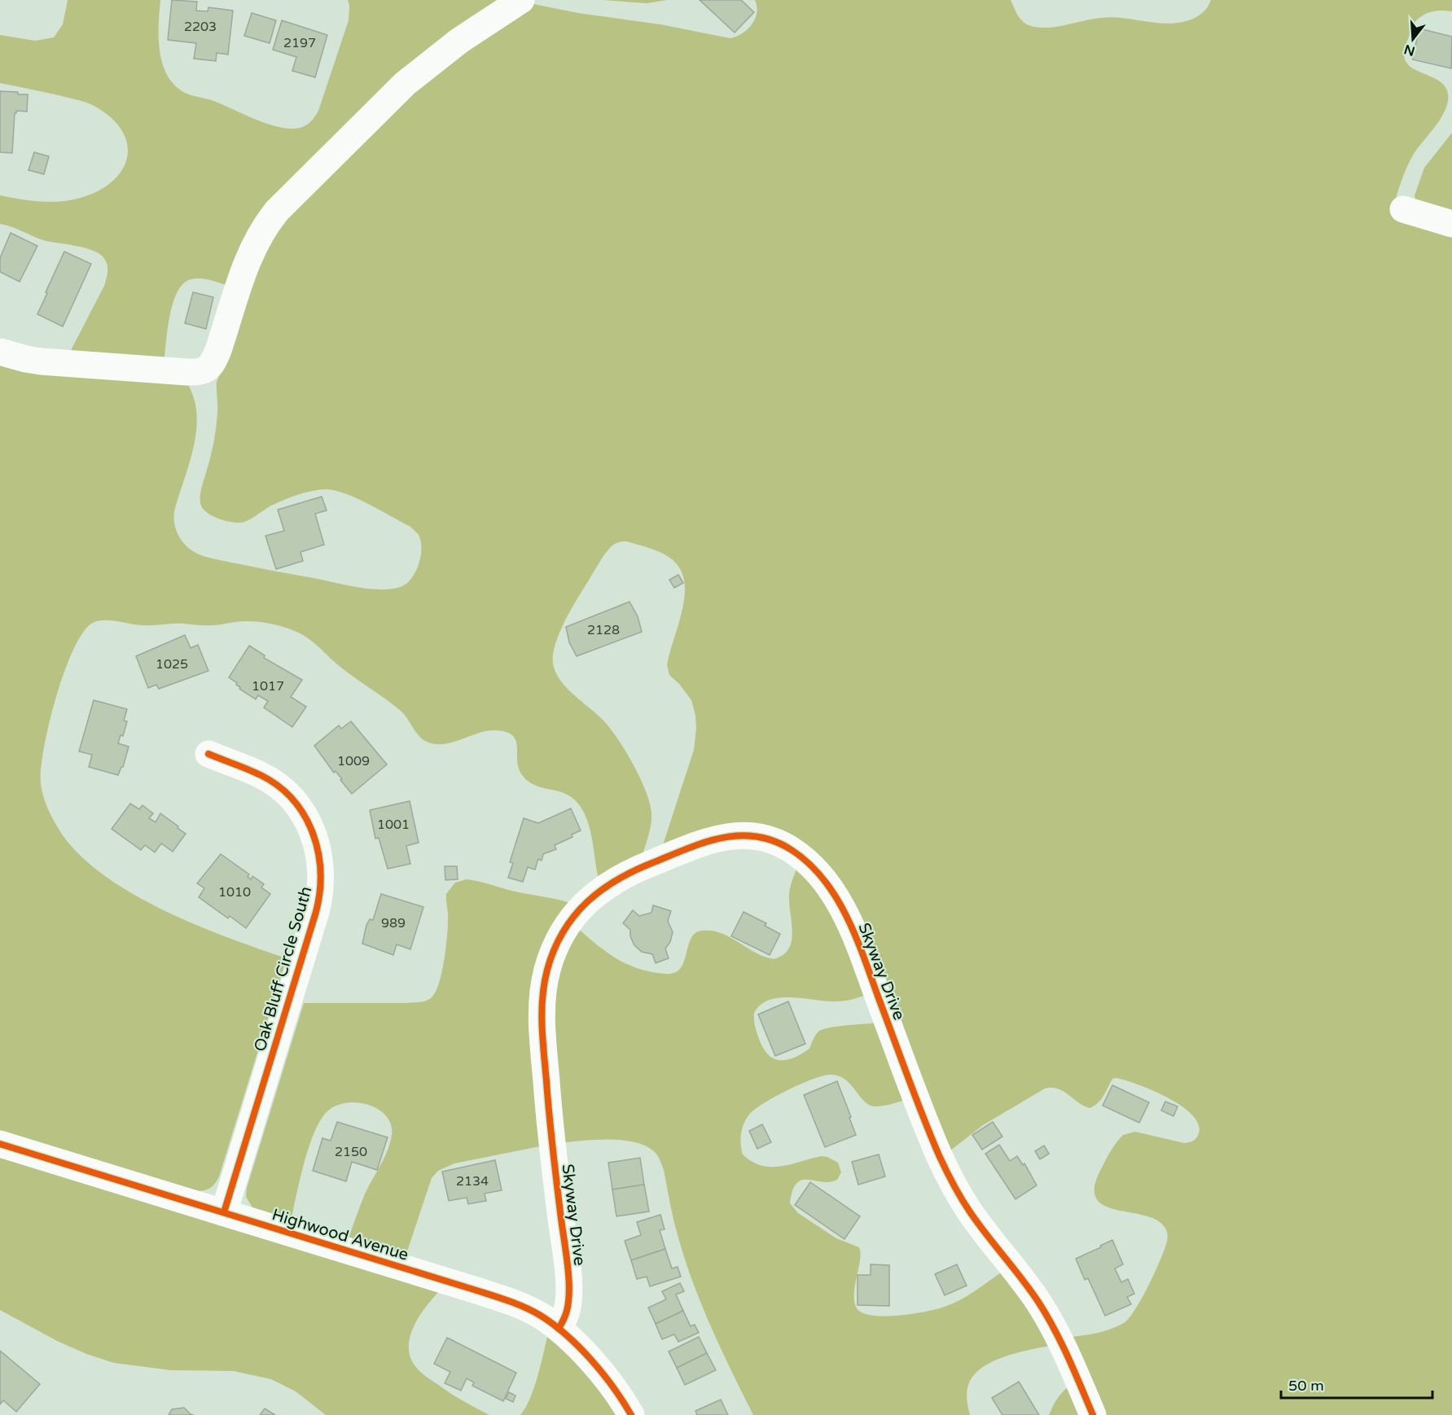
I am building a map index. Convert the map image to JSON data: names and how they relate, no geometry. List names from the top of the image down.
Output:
{
  "streets": {
    "street": ["Oak Bluff Circle South", "Skyway Drive", "Highwood Avenue"]
  },
  "crossings": [
    ["Oak Bluff Circle South", "Highwood Avenue"],
    ["Skyway Drive", "Highwood Avenue"]
  ],
  "house_numbers": [
    "2203",
    "2197",
    "2128",
    "1025",
    "1017",
    "1009",
    "1001",
    "1010",
    "989",
    "2150",
    "2134"
  ],
  "scale_bar": "50 m",
  "north": "bottom"
}
